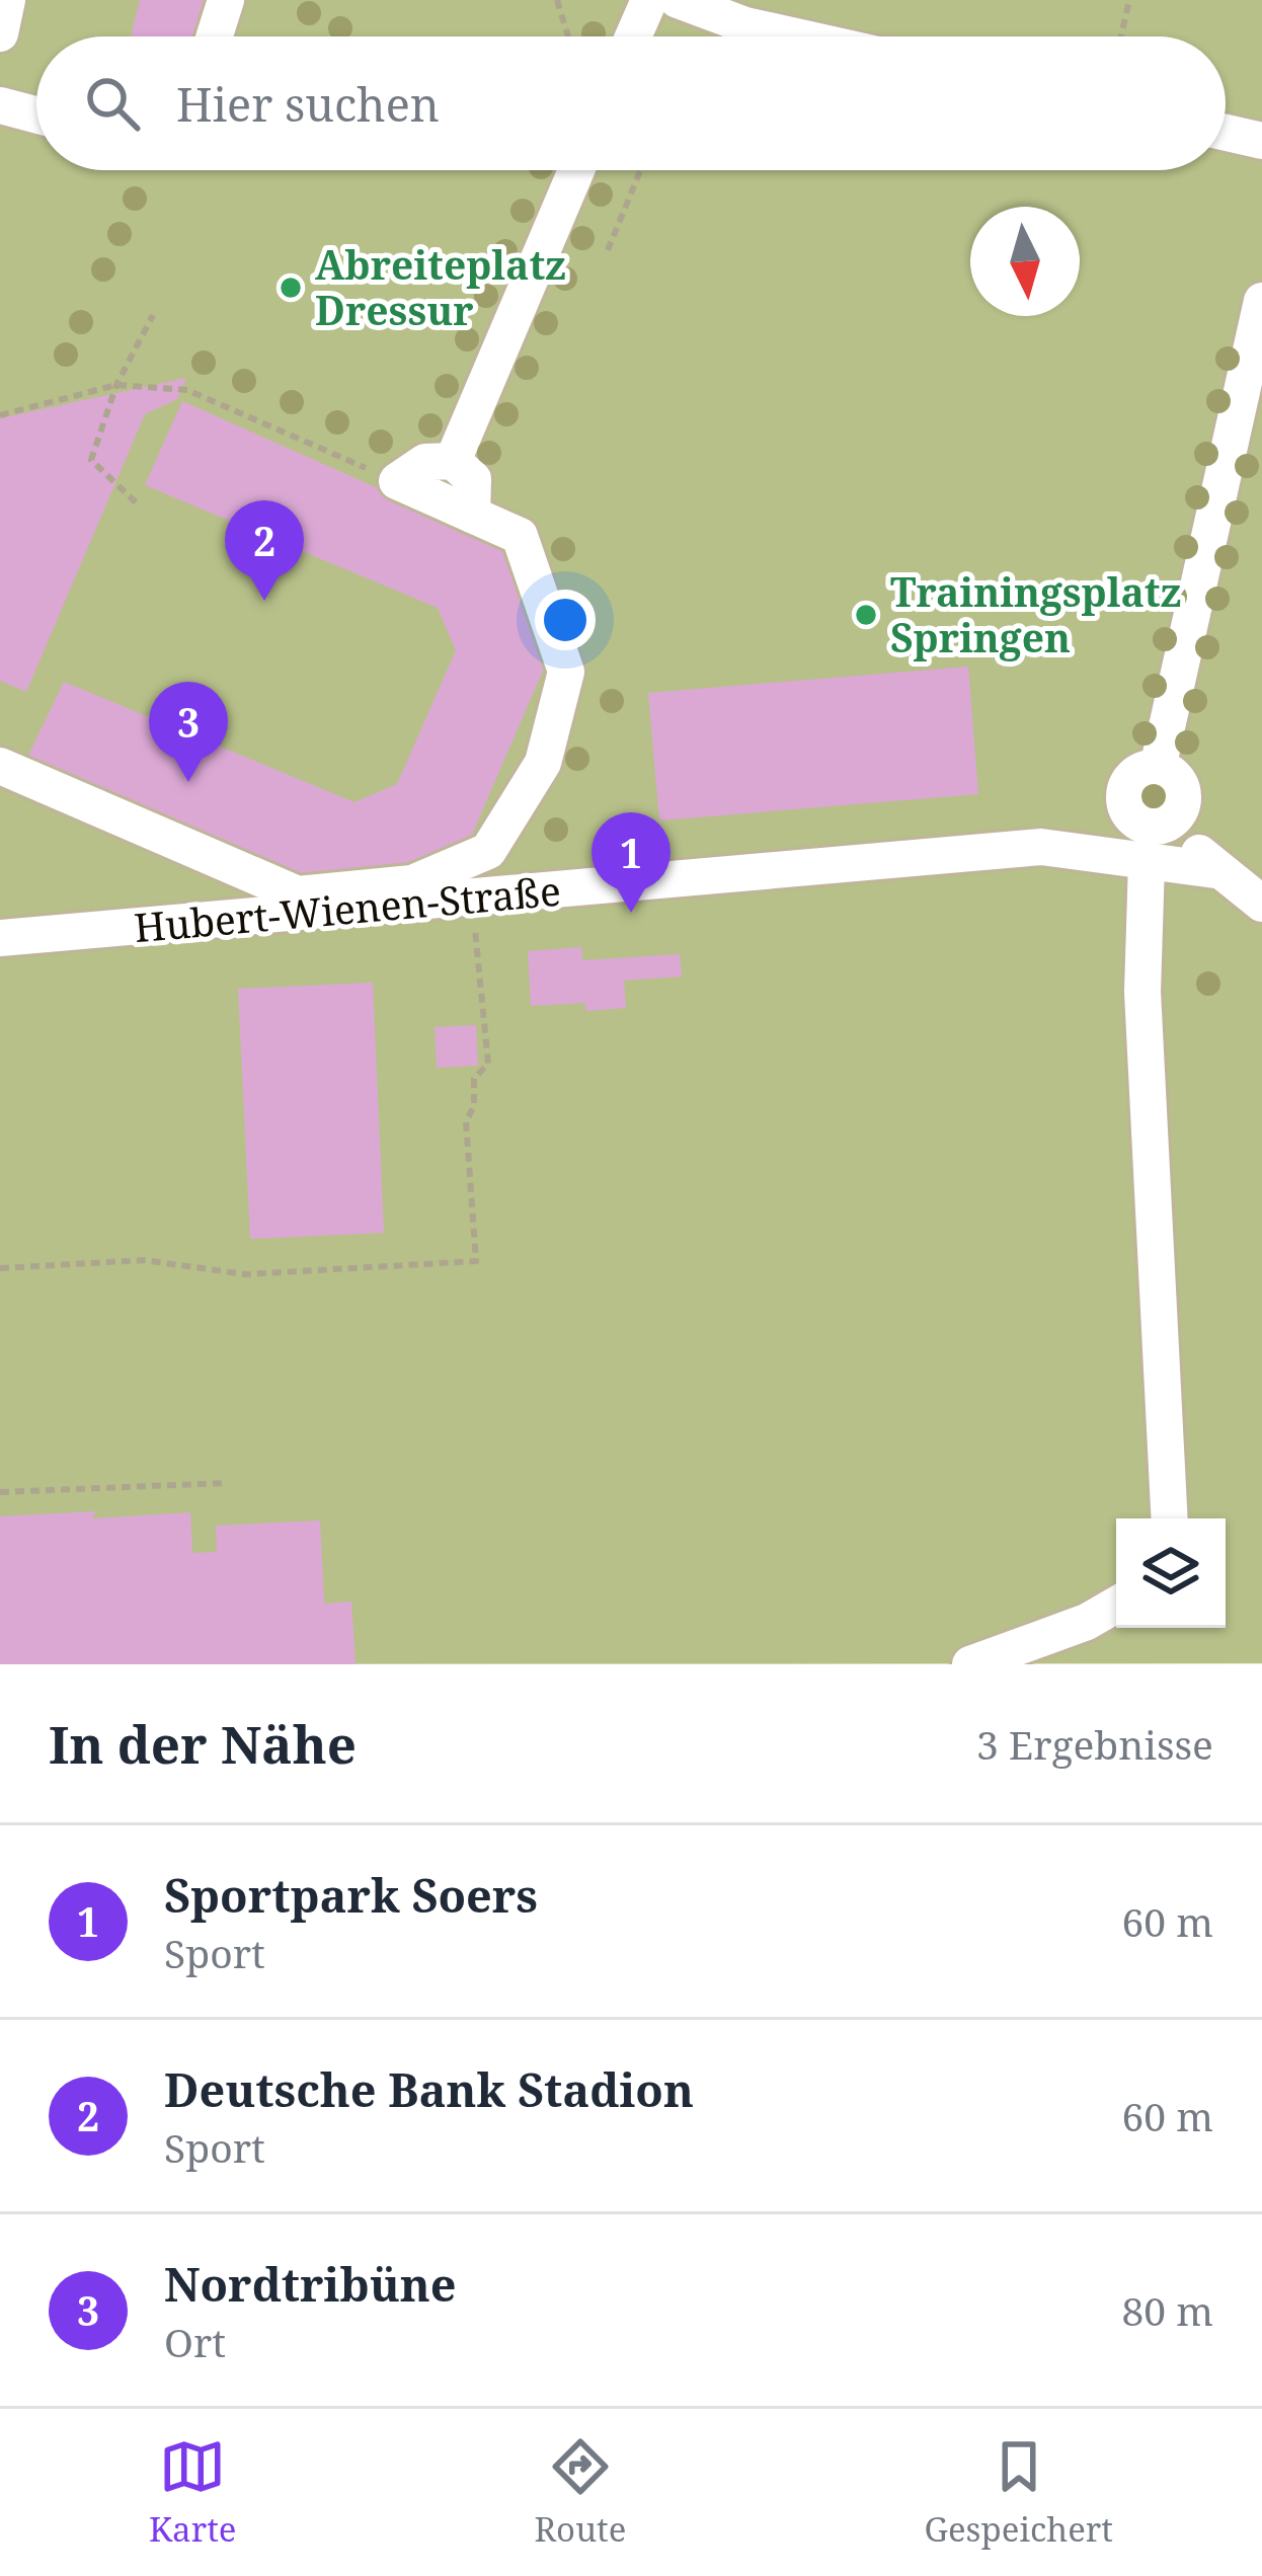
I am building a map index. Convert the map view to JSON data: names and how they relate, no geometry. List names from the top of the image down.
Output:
{
  "streets": {
    "lane": ["Hubert-Wienen-Straße"]
  },
  "places": ["Abreiteplatz Dressur", "Trainingsplatz Springen"],
  "north": "bottom",
  "page": {
    "search": "Hier suchen",
    "pins": ["2", "3", "1"],
    "heading": ["In der Nähe", "3 Ergebnisse"],
    "list": [
      {
        "mark": "1",
        "name": "Sportpark Soers",
        "note": "Sport",
        "value": "60 m"
      },
      {
        "mark": "2",
        "name": "Deutsche Bank Stadion",
        "note": "Sport",
        "value": "60 m"
      },
      {
        "mark": "3",
        "name": "Nordtribüne",
        "note": "Ort",
        "value": "80 m"
      }
    ],
    "nav": ["Karte", "Route", "Gespeichert"]
  }
}
